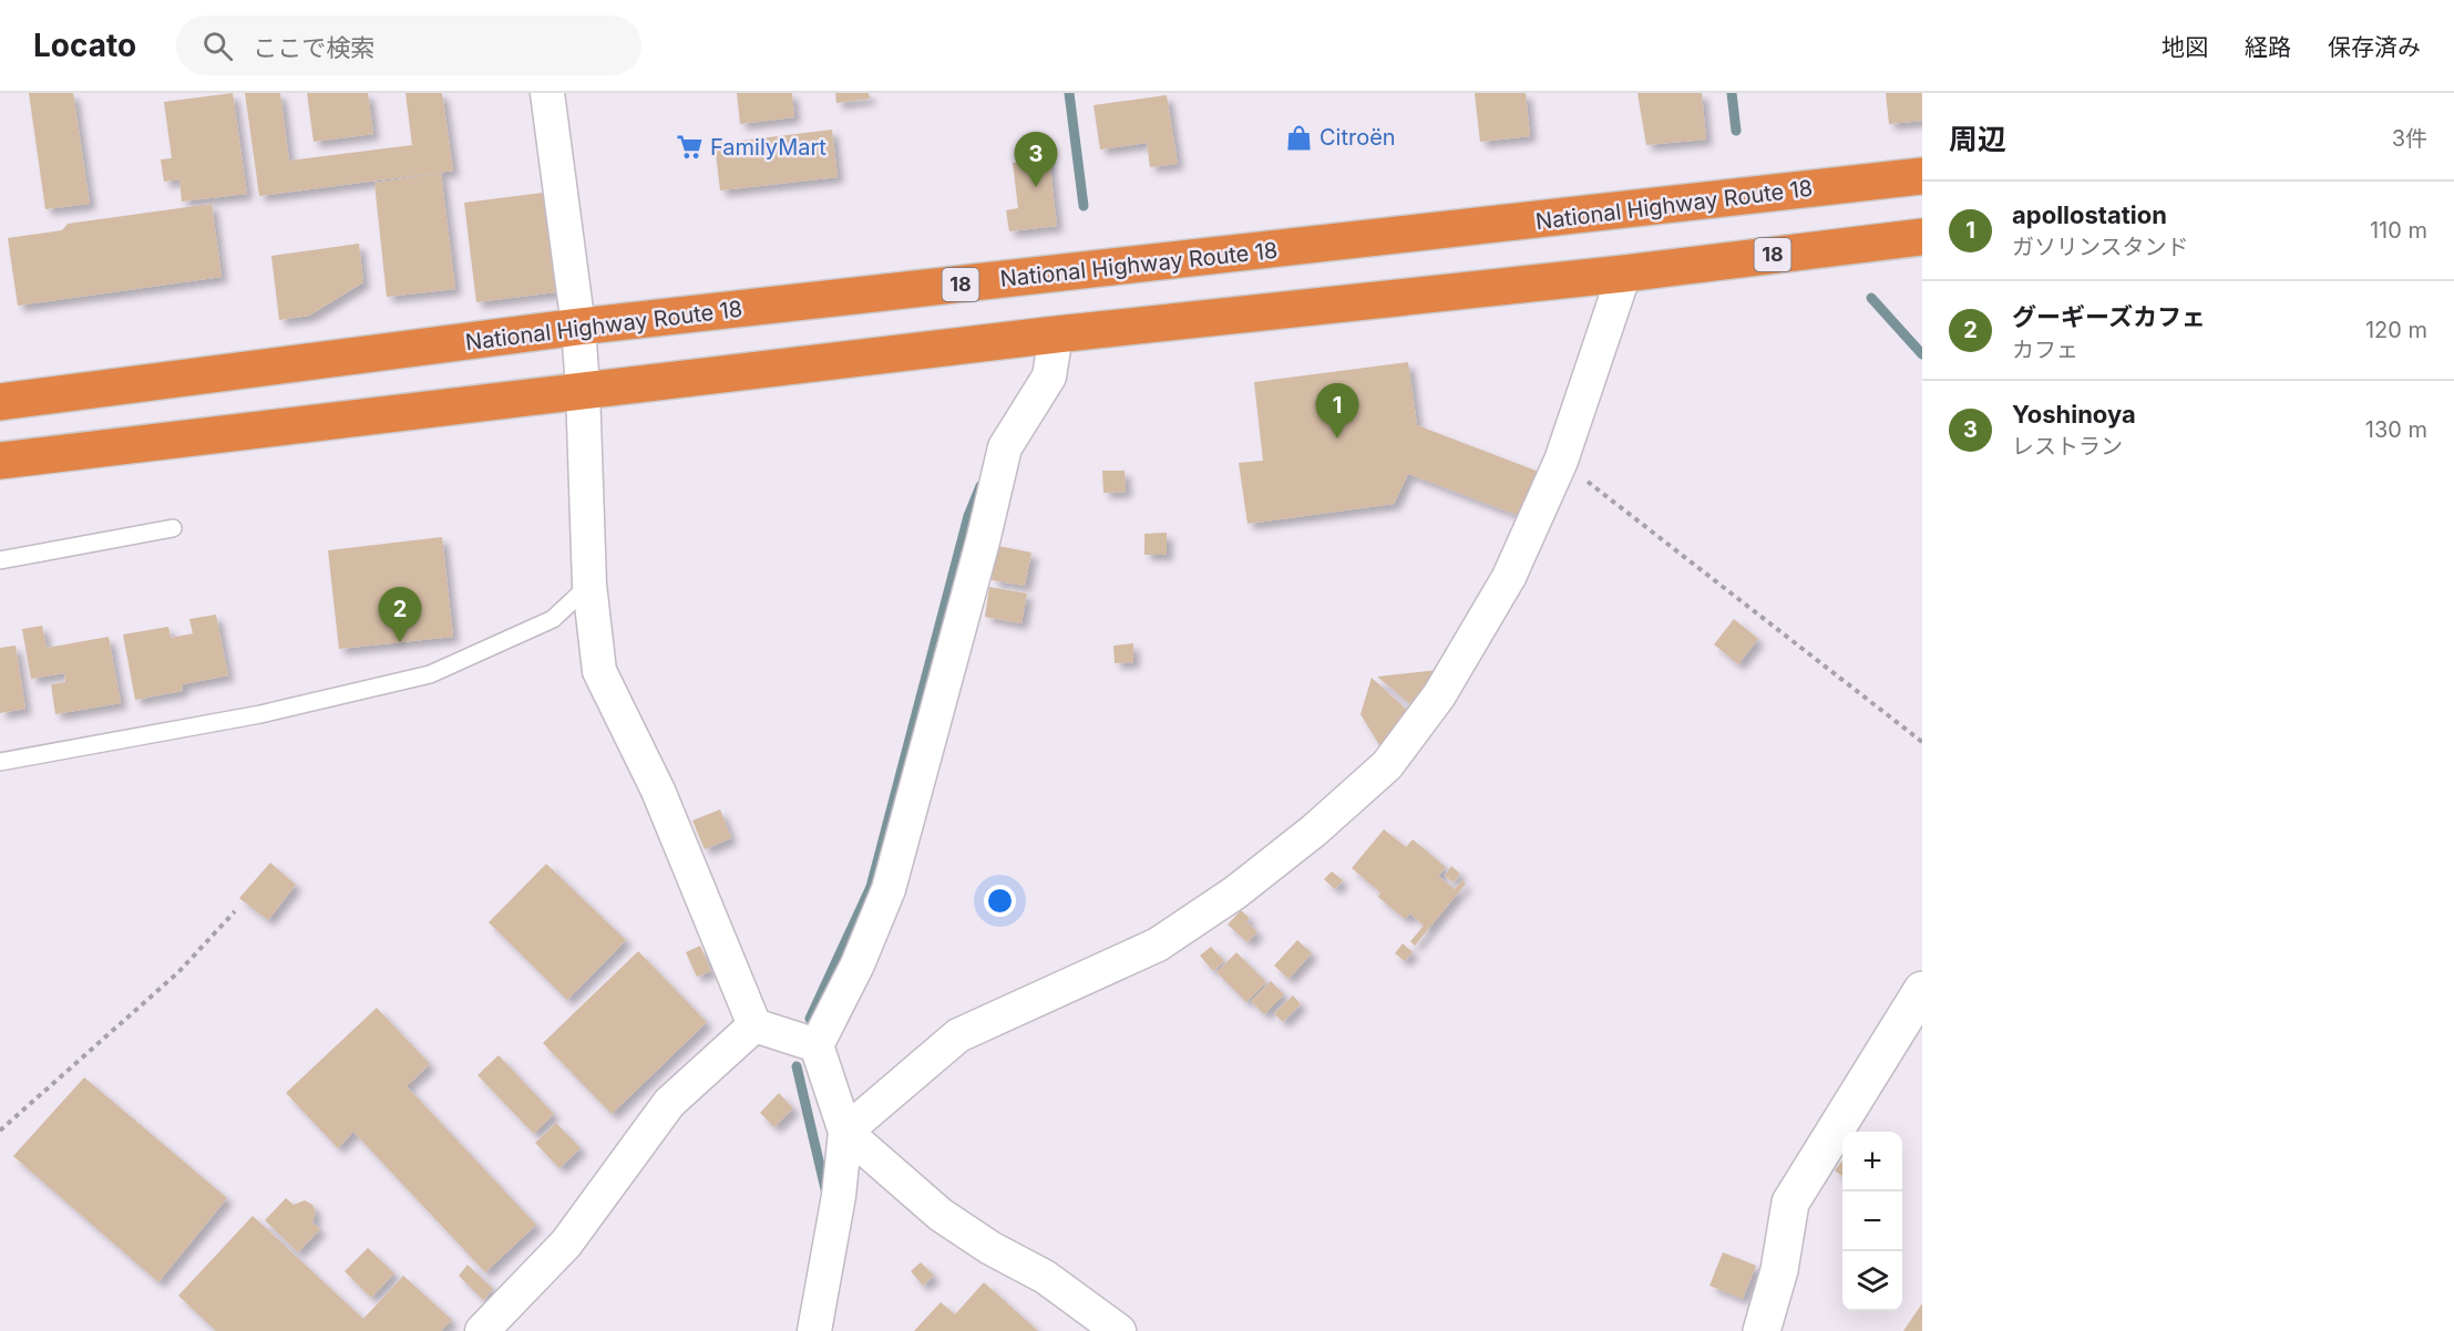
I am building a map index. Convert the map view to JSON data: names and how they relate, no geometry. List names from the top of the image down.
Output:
{
  "streets": {
    "highway": ["National Highway Route 18", "18"]
  },
  "places": {
    "shop": ["Citroën"],
    "supermarket": ["FamilyMart"]
  },
  "page": {
    "header": "Locato",
    "search": "ここで検索",
    "nav": ["地図", "経路", "保存済み"],
    "heading": ["周辺", "3件"],
    "pins": ["3", "1", "2"],
    "list": [
      {
        "mark": "1",
        "name": "apollostation",
        "note": "ガソリンスタンド",
        "value": "110 m"
      },
      {
        "mark": "2",
        "name": "グーギーズカフェ",
        "note": "カフェ",
        "value": "120 m"
      },
      {
        "mark": "3",
        "name": "Yoshinoya",
        "note": "レストラン",
        "value": "130 m"
      }
    ],
    "map_buttons": ["+", "−"]
  }
}
